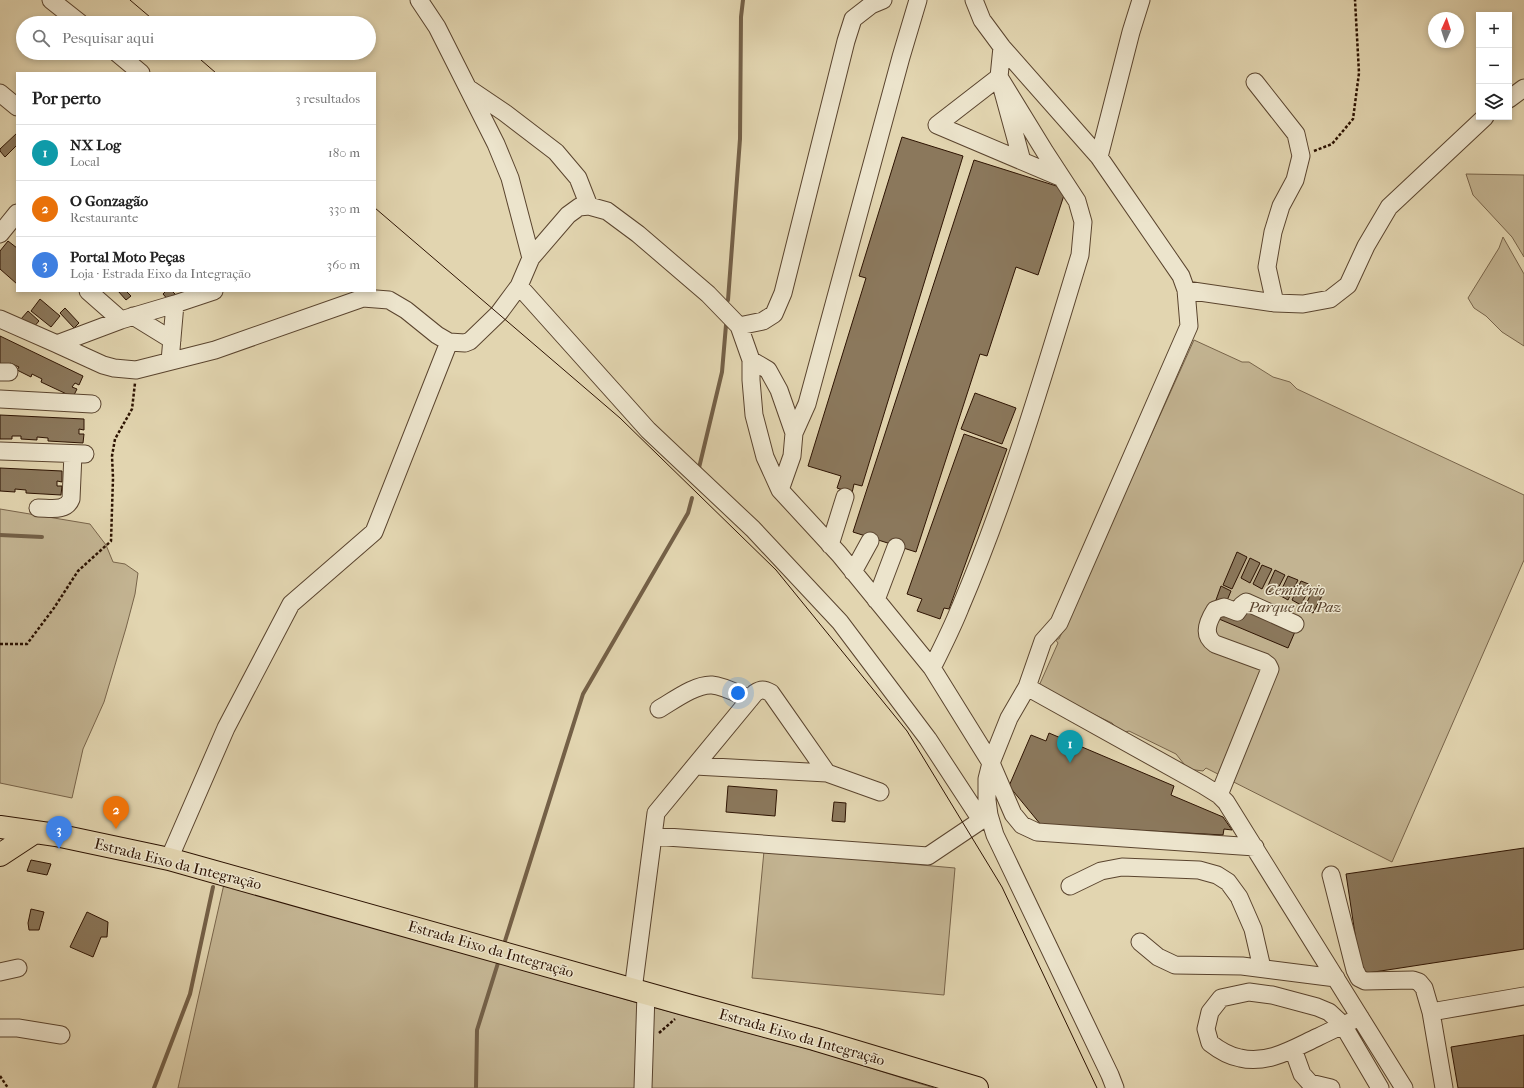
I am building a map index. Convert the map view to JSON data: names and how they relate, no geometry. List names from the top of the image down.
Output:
{
  "streets": {
    "main road": ["Estrada Eixo da Integração"]
  },
  "parks": ["Cemitério Parque da Paz"],
  "north": "top",
  "page": {
    "map_buttons": ["+", "−"],
    "search": "Pesquisar aqui",
    "heading": ["Por perto", "3 resultados"],
    "list": [
      {
        "mark": "1",
        "name": "NX Log",
        "note": "Local",
        "value": "180 m"
      },
      {
        "mark": "2",
        "name": "O Gonzagão",
        "note": "Restaurante",
        "value": "330 m"
      },
      {
        "mark": "3",
        "name": "Portal Moto Peças",
        "note": "Loja · Estrada Eixo da Integração",
        "value": "360 m"
      }
    ],
    "pins": ["1", "2", "3"]
  }
}
